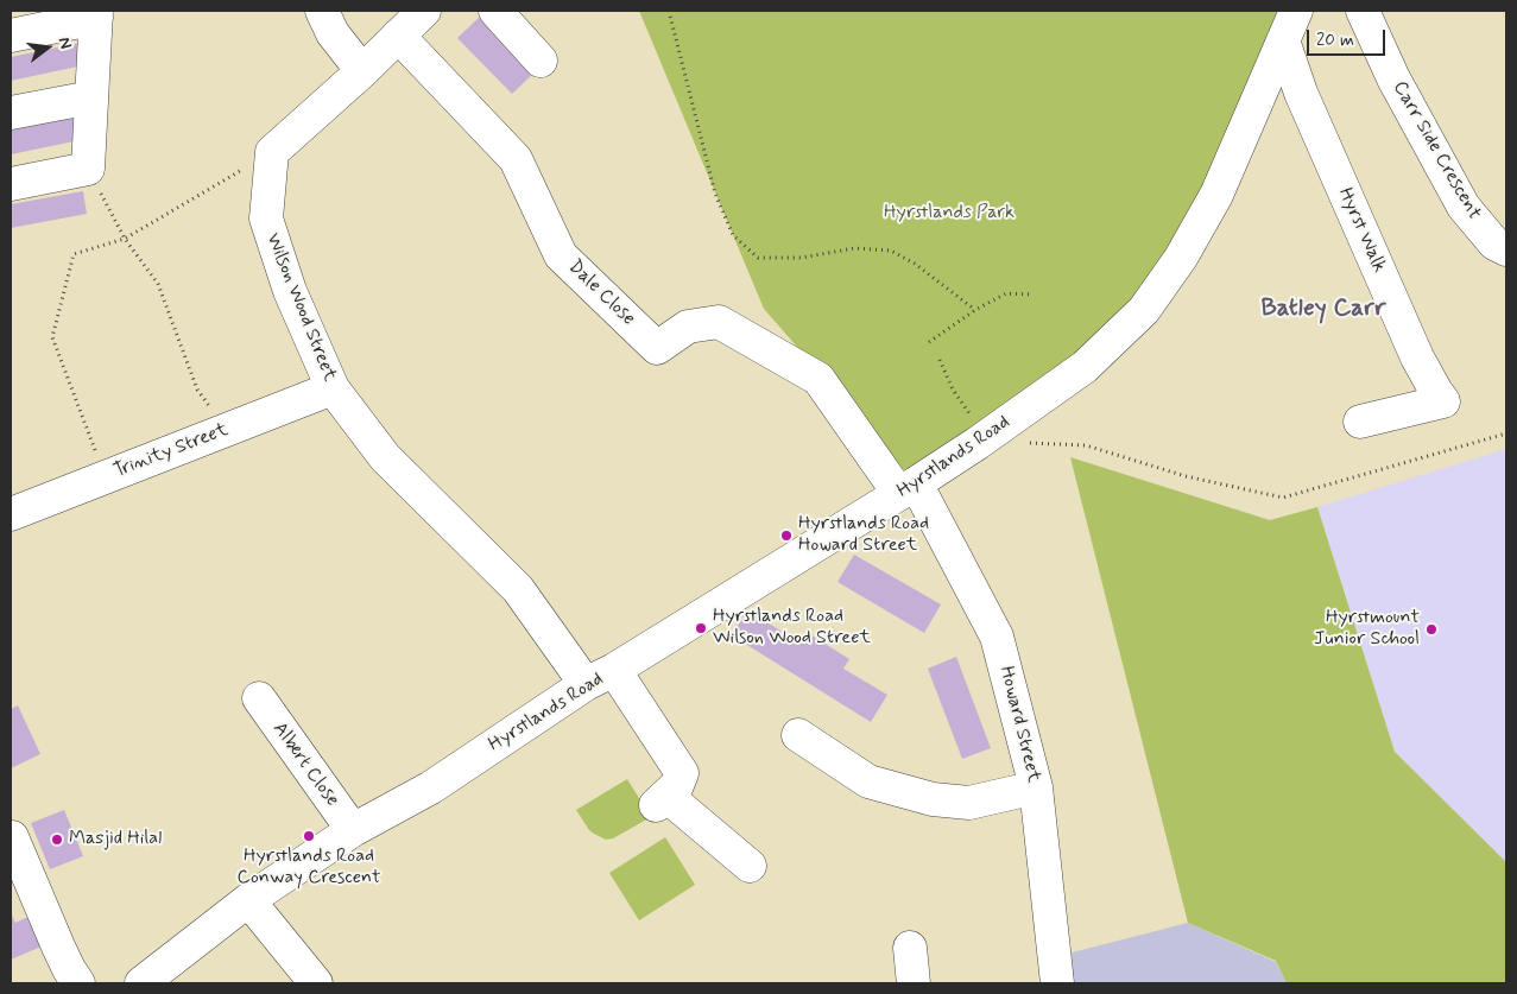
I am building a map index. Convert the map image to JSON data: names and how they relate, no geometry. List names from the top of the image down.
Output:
{
  "streets": {
    "street": [
      "Carr Side Crescent",
      "Hyrst Walk",
      "Dale Close",
      "Wilson Wood Street",
      "Trinity Street",
      "Hyrstlands Road",
      "Howard Street",
      "Albert Close"
    ]
  },
  "crossings": [
    ["Hyrst Walk", "Hyrstlands Road"],
    ["Dale Close", "Howard Street"],
    ["Wilson Wood Street", "Trinity Street"],
    ["Wilson Wood Street", "Hyrstlands Road"],
    ["Hyrstlands Road", "Howard Street"],
    ["Hyrstlands Road", "Albert Close"]
  ],
  "districts": ["Batley Carr"],
  "parks": ["Hyrstlands Park"],
  "places": [
    "Hyrstlands Road Howard Street",
    "Hyrstlands Road Wilson Wood Street",
    "Hyrstmount Junior School",
    "Hyrstlands Road Conway Crescent",
    "Masjid Hilal"
  ],
  "scale_bar": "20 m",
  "north": "right"
}
